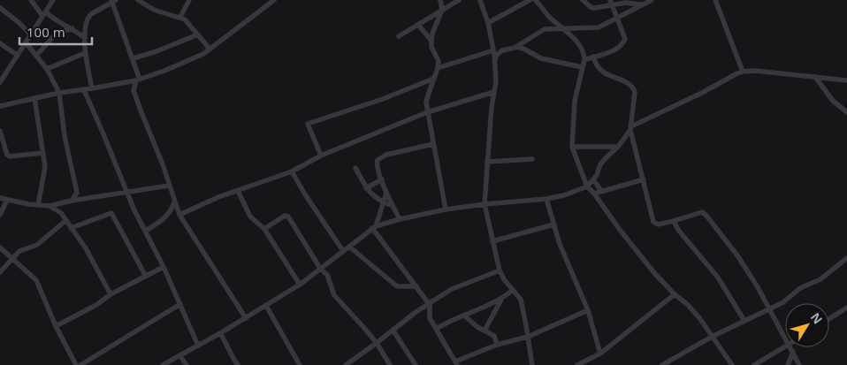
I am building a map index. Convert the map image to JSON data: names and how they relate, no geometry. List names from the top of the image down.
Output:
{
  "scale_bar": "100 m",
  "north": "top right"
}
